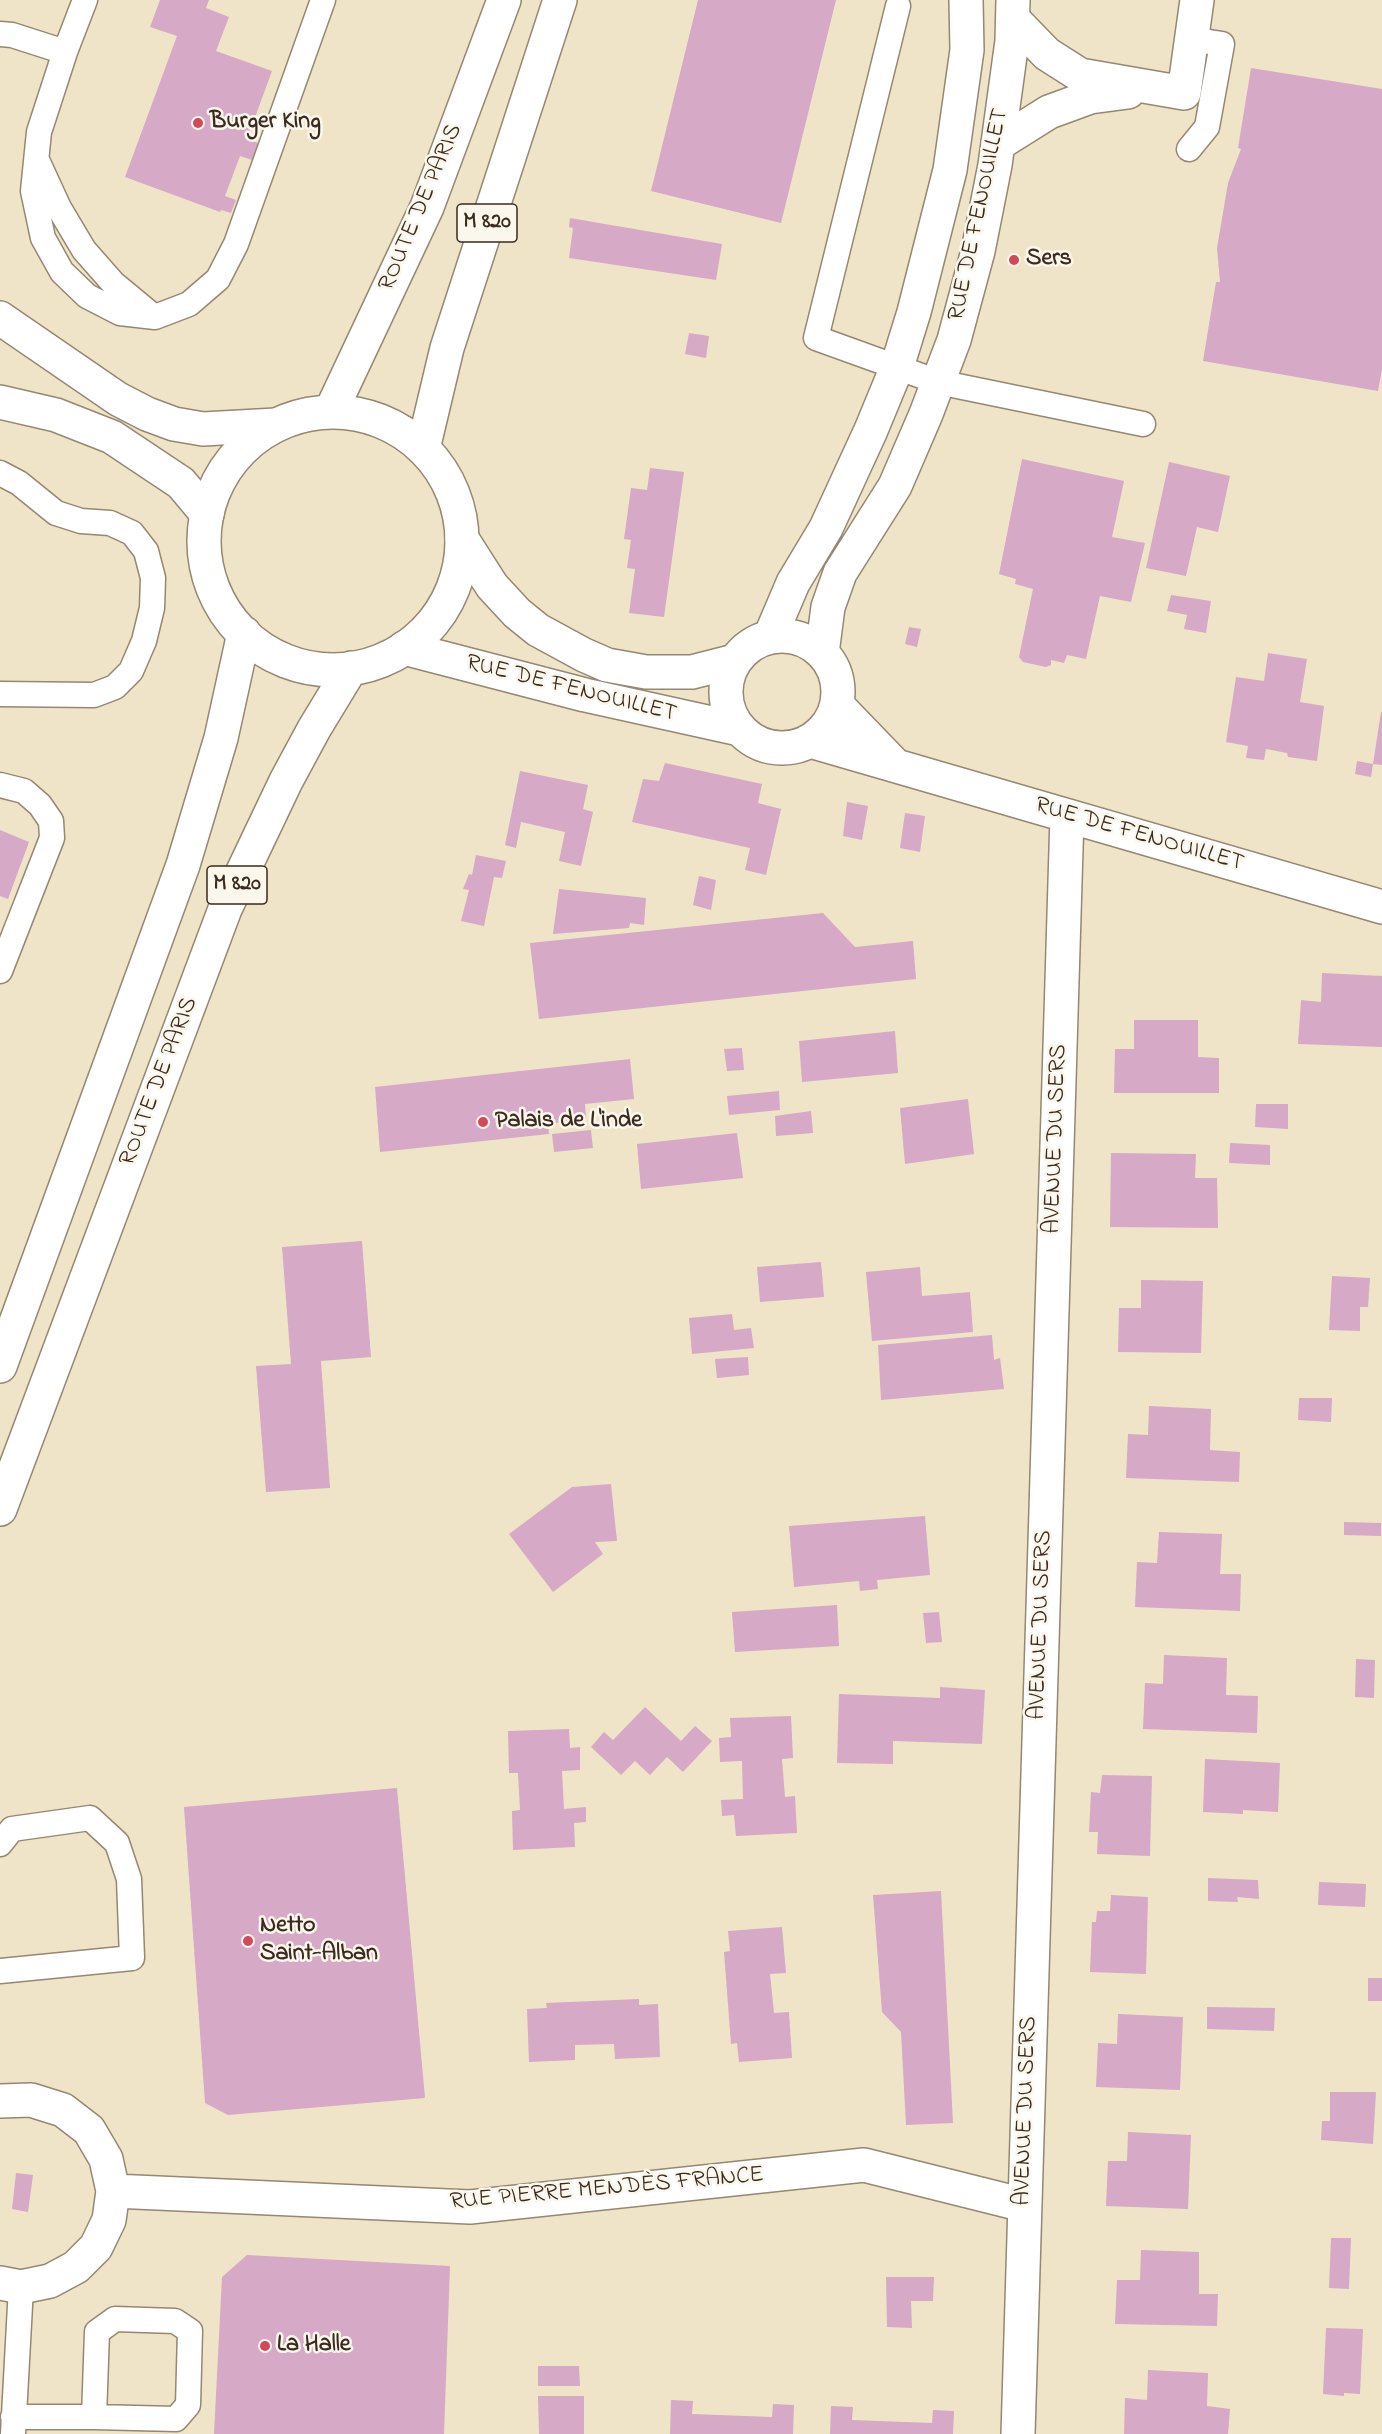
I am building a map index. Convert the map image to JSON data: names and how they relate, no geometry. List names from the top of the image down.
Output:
{
  "streets": {
    "main road": [
      "ROUTE DE PARIS",
      "RUE DE FENOUILLET",
      "M 820",
      "AVENUE DU SERS",
      "RUE PIERRE MENDÈS FRANCE"
    ]
  },
  "crossings": [
    ["RUE DE FENOUILLET", "AVENUE DU SERS"],
    ["AVENUE DU SERS", "RUE PIERRE MENDÈS FRANCE"]
  ],
  "places": [
    "Burger King",
    "Sers",
    "Palais de L'inde",
    "Netto Saint-Alban",
    "La Halle"
  ]
}
